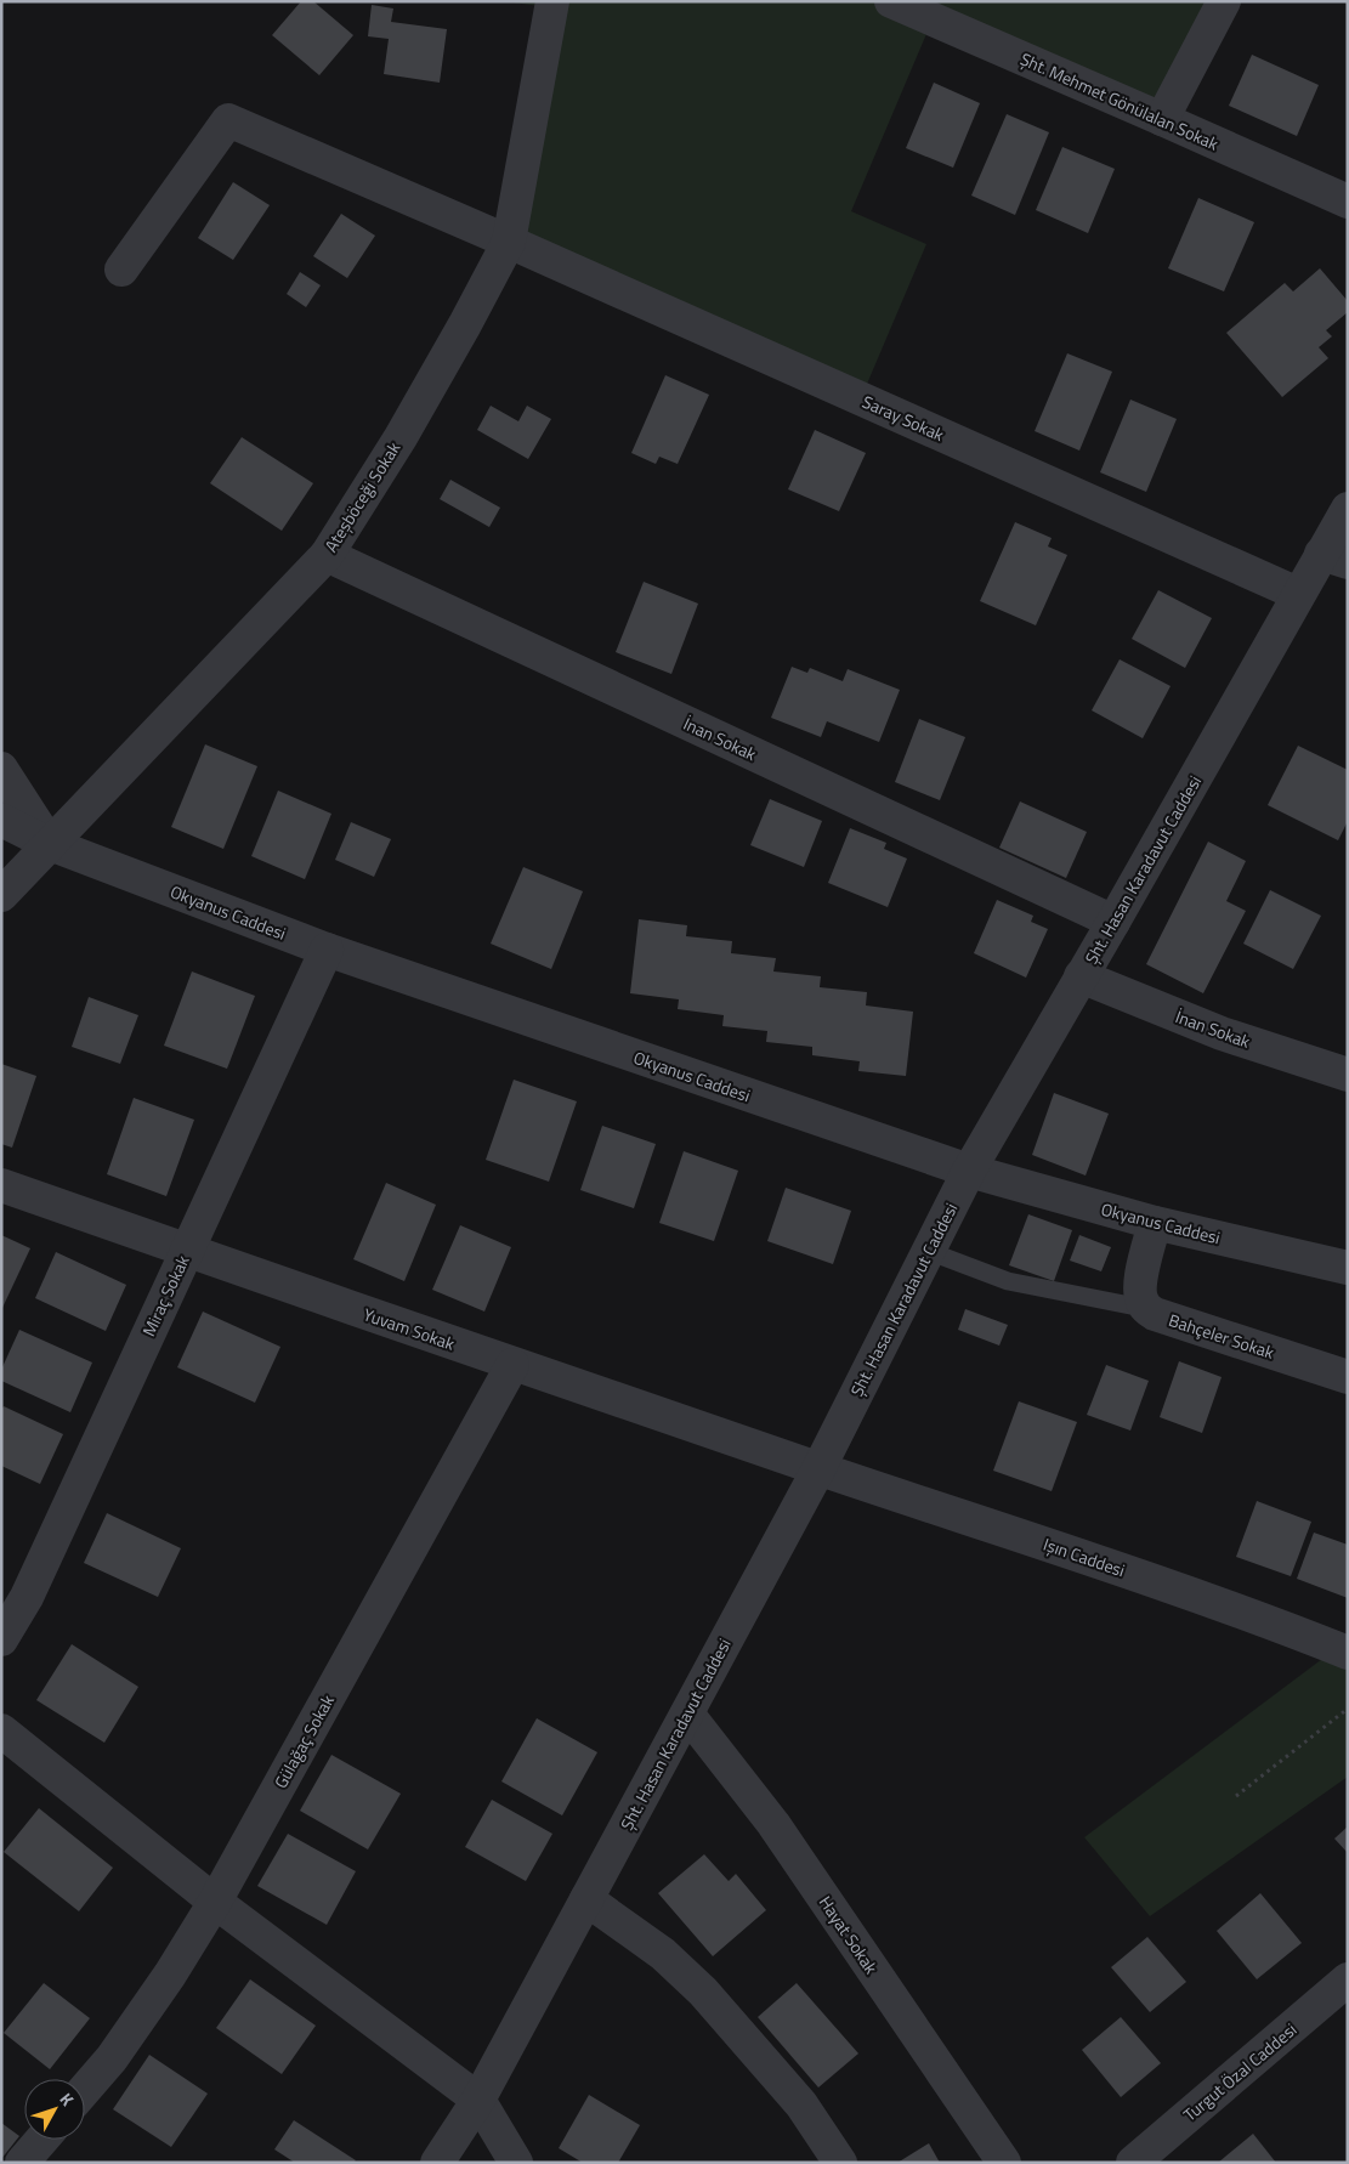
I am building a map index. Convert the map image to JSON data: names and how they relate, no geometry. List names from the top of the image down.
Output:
{
  "streets": {
    "street": [
      "Şht. Mehmet Gönülalan Sokak",
      "Saray Sokak",
      "Ateşböceği Sokak",
      "İnan Sokak",
      "Şht. Hasan Karadavut Caddesi",
      "Okyanus Caddesi",
      "Miraç Sokak",
      "Yuvam Sokak",
      "Bahçeler Sokak",
      "Işın Caddesi",
      "Gülağaç Sokak",
      "Hayat Sokak",
      "Turgut Özal Caddesi"
    ]
  },
  "crossings": [
    ["Saray Sokak", "Ateşböceği Sokak"],
    ["Saray Sokak", "Şht. Hasan Karadavut Caddesi"],
    ["Ateşböceği Sokak", "İnan Sokak"],
    ["Ateşböceği Sokak", "Okyanus Caddesi"],
    ["İnan Sokak", "Şht. Hasan Karadavut Caddesi"],
    ["Şht. Hasan Karadavut Caddesi", "Okyanus Caddesi"],
    ["Şht. Hasan Karadavut Caddesi", "Yuvam Sokak"],
    ["Şht. Hasan Karadavut Caddesi", "Işın Caddesi"],
    ["Şht. Hasan Karadavut Caddesi", "Hayat Sokak"],
    ["Okyanus Caddesi", "Miraç Sokak"],
    ["Okyanus Caddesi", "Bahçeler Sokak"],
    ["Miraç Sokak", "Yuvam Sokak"],
    ["Yuvam Sokak", "Işın Caddesi"],
    ["Yuvam Sokak", "Gülağaç Sokak"]
  ],
  "north": "top right"
}
